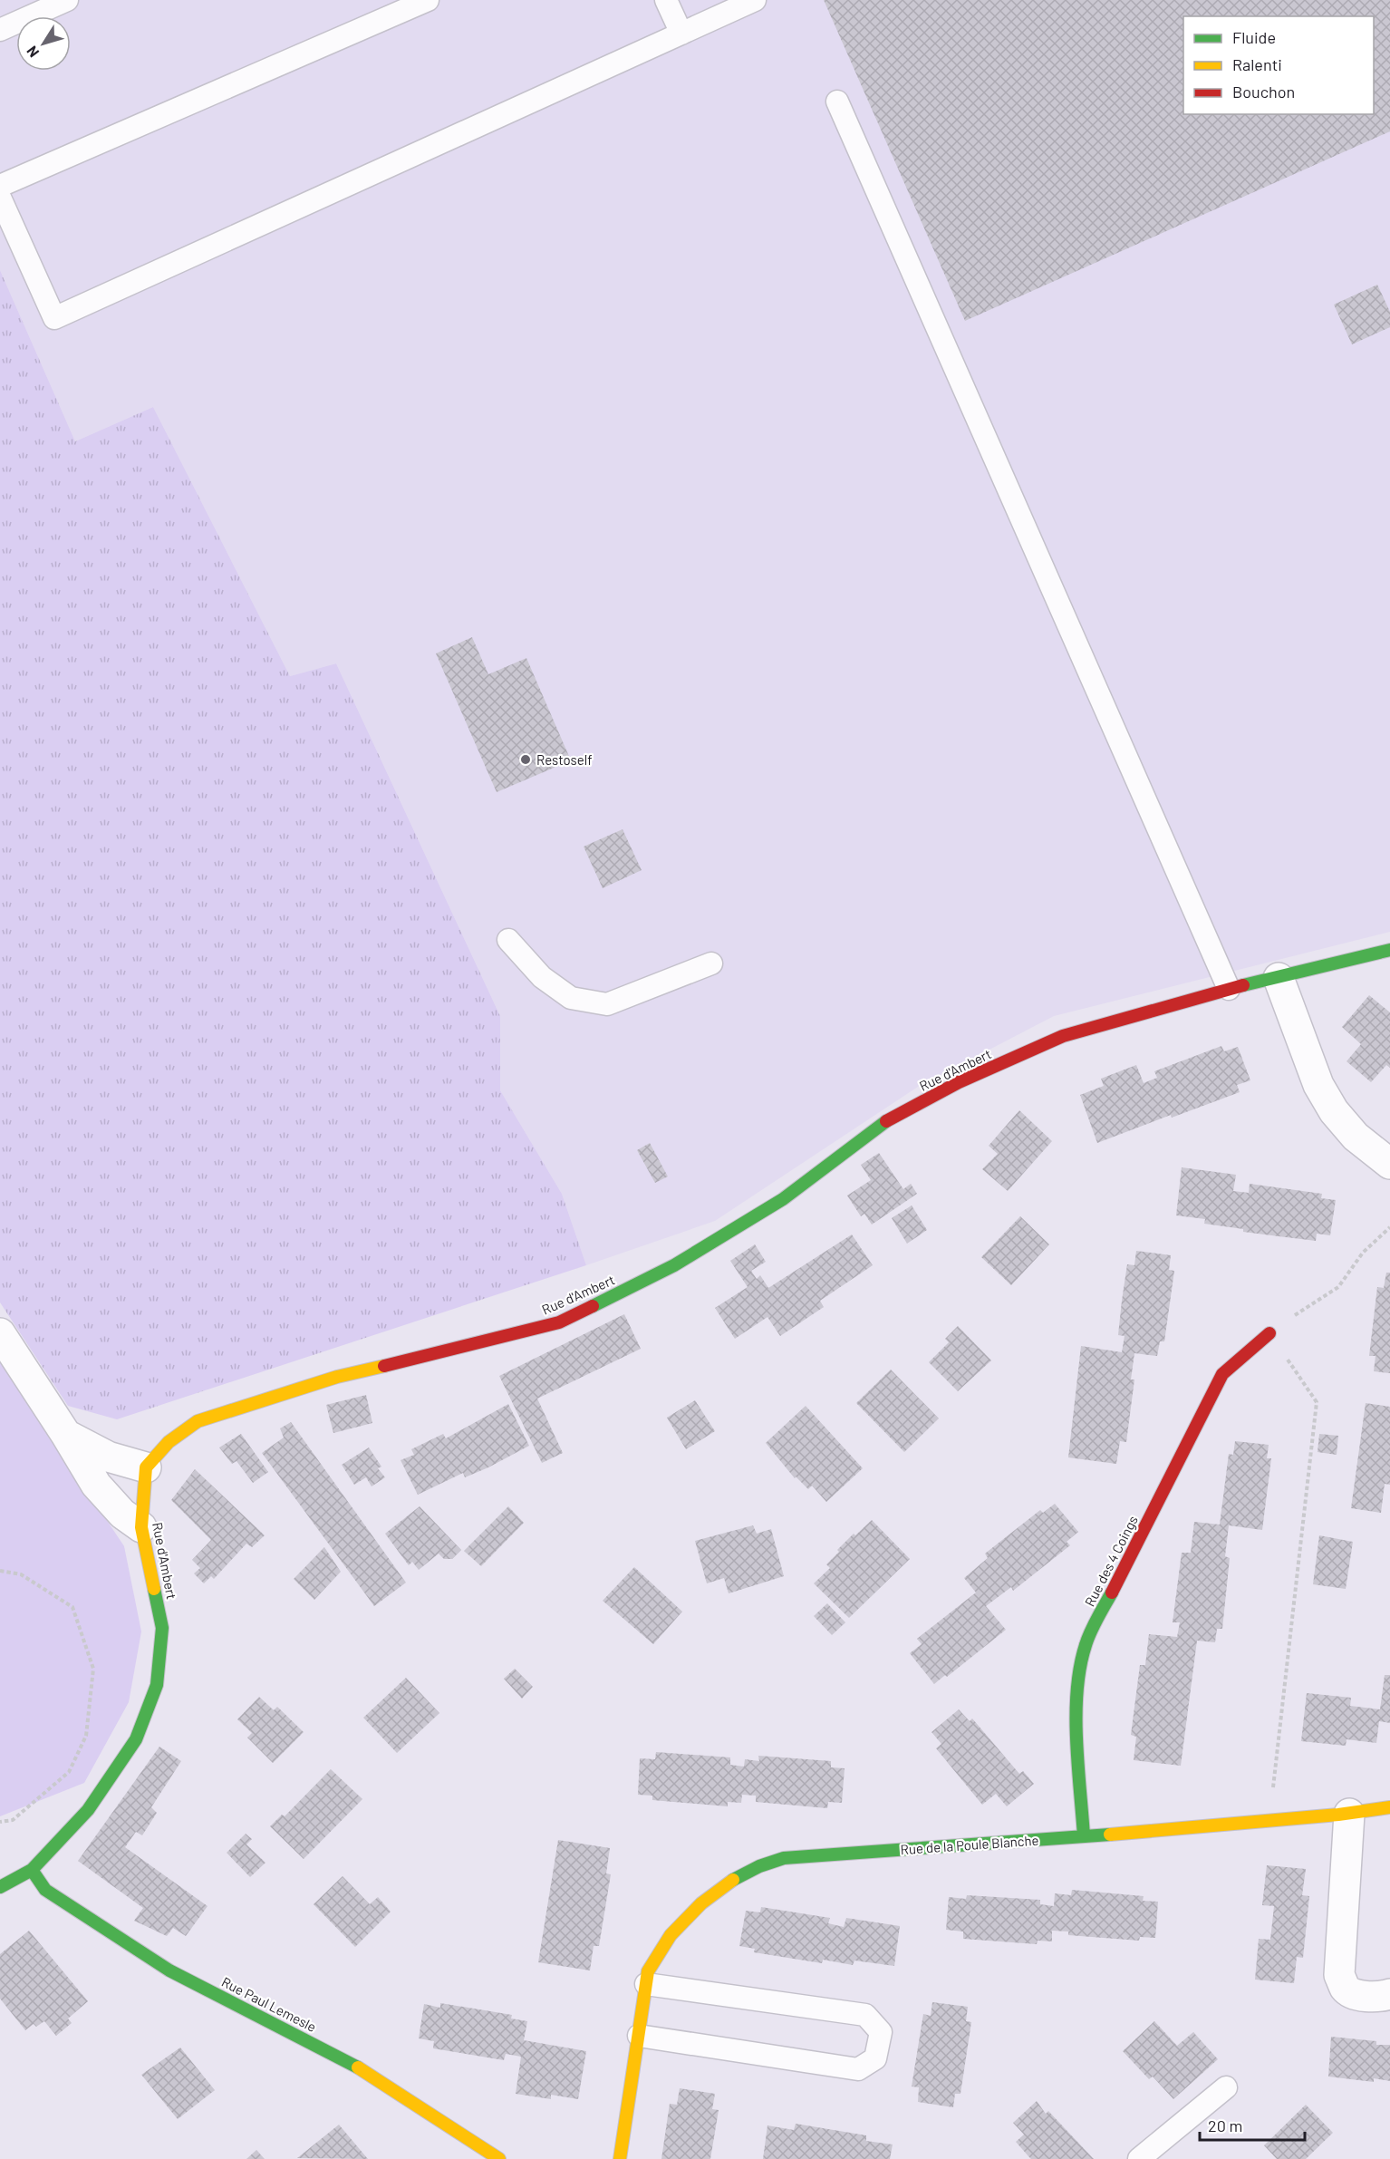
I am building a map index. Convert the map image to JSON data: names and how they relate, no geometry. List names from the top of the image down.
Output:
{
  "streets": {
    "street": [
      "Rue d'Ambert",
      "Rue des 4 Coings",
      "Rue de la Poule Blanche",
      "Rue Paul Lemesle"
    ]
  },
  "crossings": [
    ["Rue d'Ambert", "Rue Paul Lemesle"],
    ["Rue des 4 Coings", "Rue de la Poule Blanche"]
  ],
  "places": ["Restoself"],
  "legend": ["Fluide", "Ralenti", "Bouchon"],
  "scale_bar": "20 m",
  "north": "bottom left"
}
